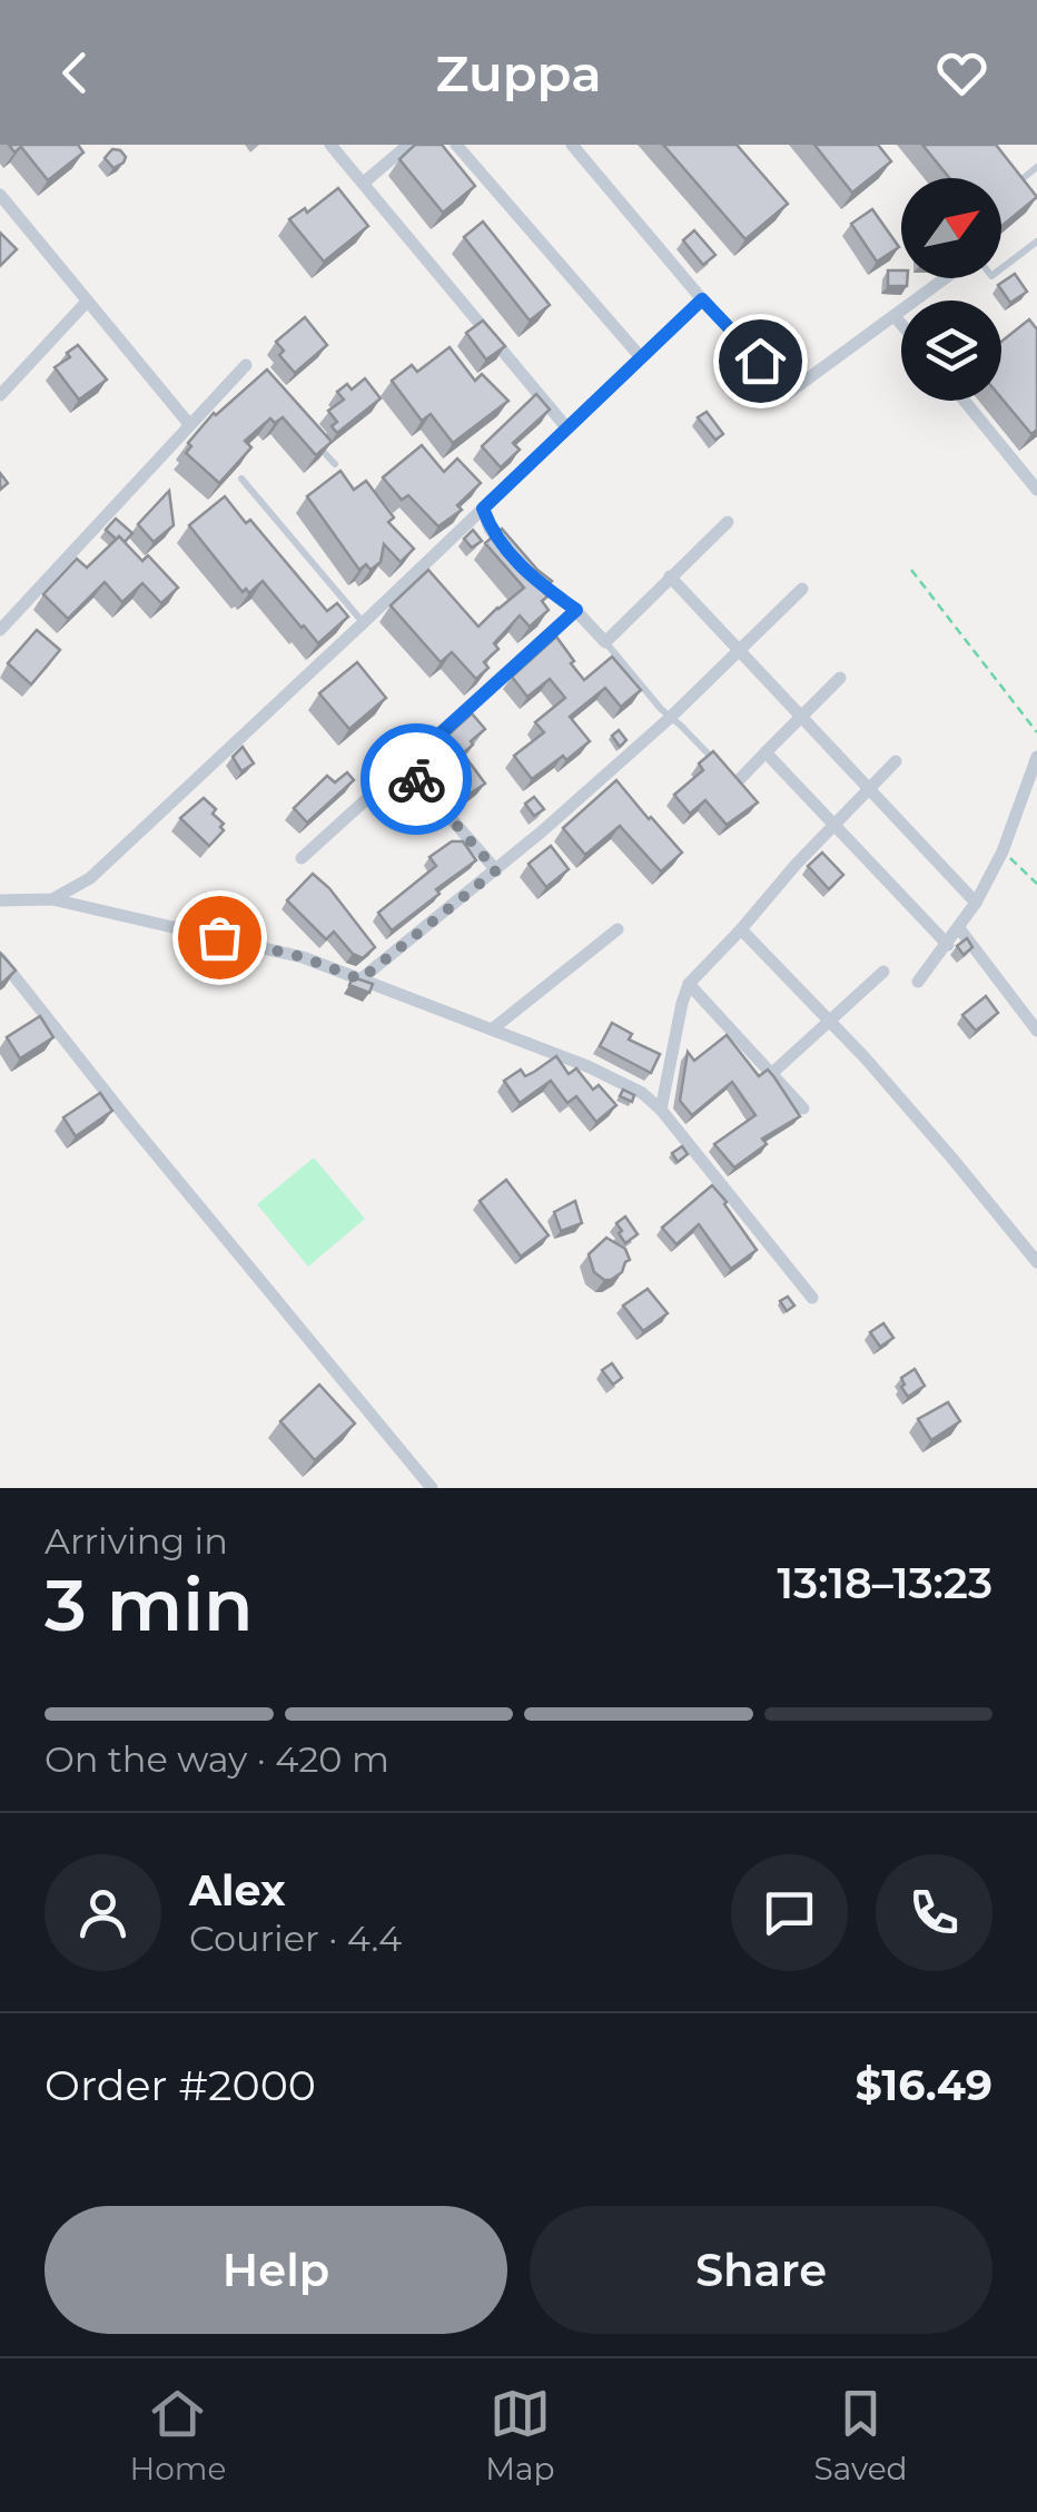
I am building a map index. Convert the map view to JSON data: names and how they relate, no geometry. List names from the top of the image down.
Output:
{
  "north": "top right",
  "page": {
    "header": "Zuppa",
    "heading": ["3 min", "Arriving in", "13:18–13:23"],
    "panel": [
      "Alex",
      "Courier · 4.4",
      "Order #2000",
      "$16.49"
    ],
    "bar": "On the way · 420 m",
    "buttons": ["Help", "Share"],
    "tabs": ["Home", "Map", "Saved"]
  }
}
